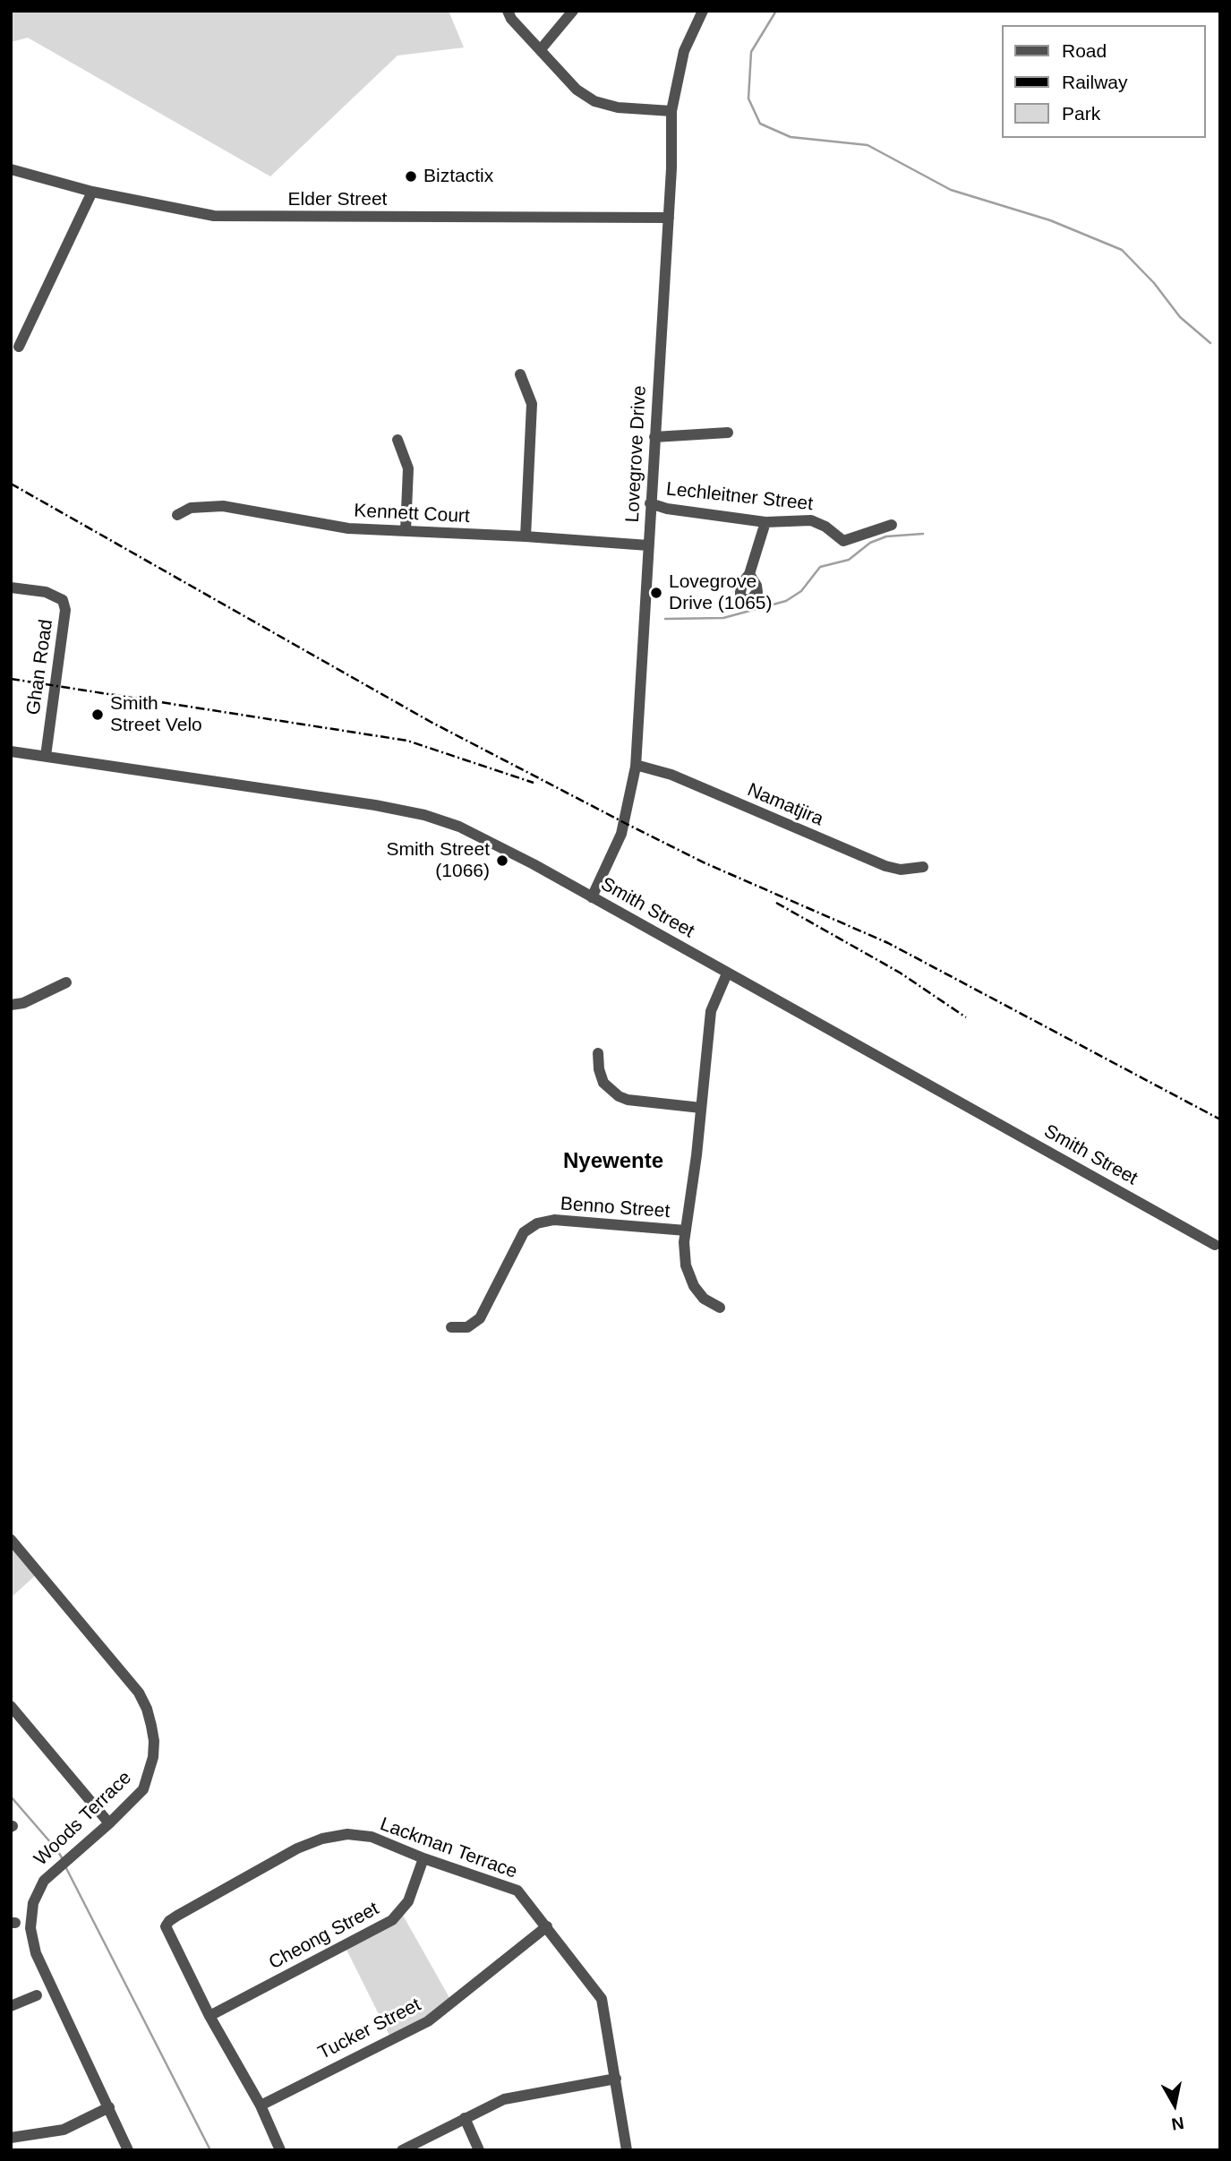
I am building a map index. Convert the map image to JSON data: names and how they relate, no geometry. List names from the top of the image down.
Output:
{
  "streets": {
    "street": [
      "Elder Street",
      "Lovegrove Drive",
      "Lechleitner Street",
      "Kennett Court",
      "Ghan Road",
      "Namatjira",
      "Smith Street",
      "Benno Street",
      "Woods Terrace",
      "Lackman Terrace",
      "Cheong Street",
      "Tucker Street"
    ]
  },
  "crossings": [
    ["Elder Street", "Lovegrove Drive"],
    ["Lovegrove Drive", "Lechleitner Street"],
    ["Lovegrove Drive", "Kennett Court"],
    ["Lovegrove Drive", "Namatjira"],
    ["Lovegrove Drive", "Smith Street"],
    ["Ghan Road", "Smith Street"],
    ["Lackman Terrace", "Cheong Street"],
    ["Lackman Terrace", "Tucker Street"]
  ],
  "districts": ["Nyewente"],
  "places": [
    "Biztactix",
    "Lovegrove Drive (1065)",
    "Smith Street Velo",
    "Smith Street (1066)"
  ],
  "legend": ["Road", "Railway", "Park"],
  "north": "bottom"
}
